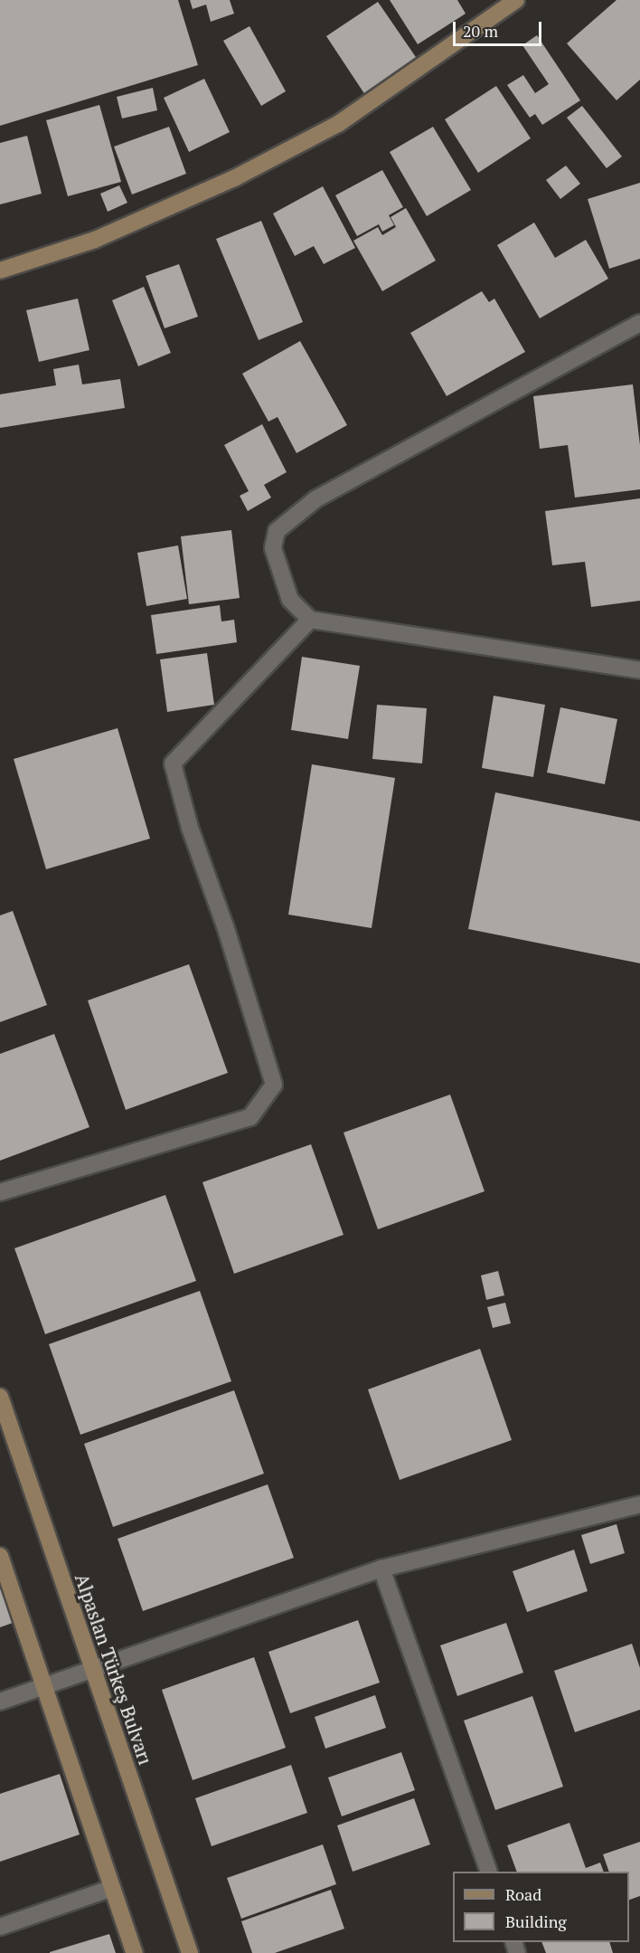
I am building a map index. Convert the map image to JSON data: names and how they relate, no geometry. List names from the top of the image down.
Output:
{
  "streets": {
    "main road": ["Alpaslan Türkeş Bulvarı"]
  },
  "legend": ["Road", "Building"],
  "scale_bar": "20 m"
}
